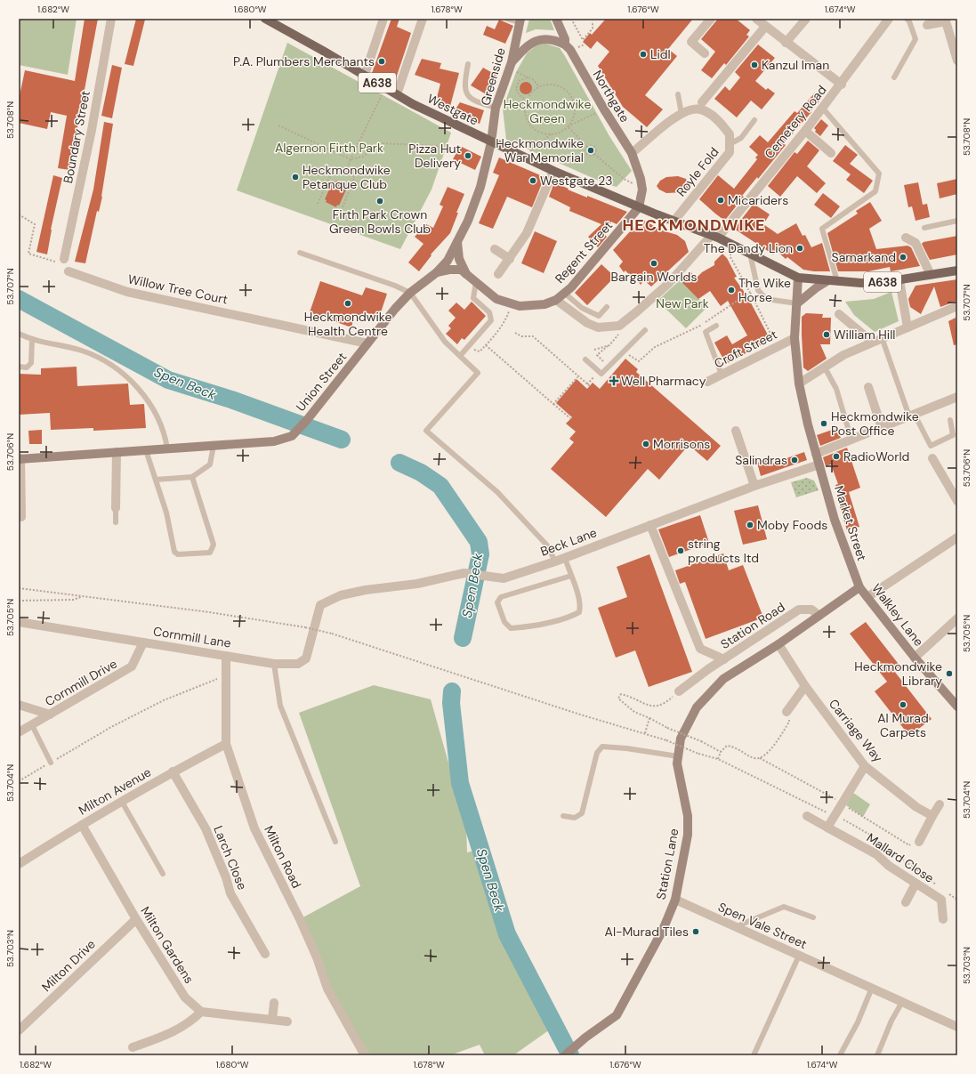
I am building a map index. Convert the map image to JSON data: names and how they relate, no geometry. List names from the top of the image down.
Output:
{
  "streets": {
    "main road": ["A638", "Westgate"],
    "street": [
      "Greenside",
      "Northgate",
      "Cemetery Road",
      "Boundary Street",
      "Royle Fold",
      "Regent Street",
      "Willow Tree Court",
      "Croft Street",
      "Union Street",
      "Market Street",
      "Beck Lane",
      "Walkley Lane",
      "Station Road",
      "Cornmill Lane",
      "Cornmill Drive",
      "Carriage Way",
      "Milton Avenue",
      "Milton Road",
      "Larch Close",
      "Mallard Close",
      "Station Lane",
      "Spen Vale Street",
      "Milton Gardens",
      "Milton Drive"
    ]
  },
  "crossings": [
    ["Greenside", "Westgate"],
    ["Greenside", "Union Street"],
    ["A638", "Northgate"],
    ["A638", "Westgate"],
    ["A638", "Cemetery Road"],
    ["A638", "Royle Fold"],
    ["A638", "Regent Street"],
    ["A638", "Market Street"],
    ["Northgate", "Westgate"],
    ["Northgate", "Regent Street"],
    ["Westgate", "Regent Street"],
    ["Westgate", "Union Street"],
    ["Cemetery Road", "Regent Street"],
    ["Regent Street", "Union Street"],
    ["Willow Tree Court", "Union Street"],
    ["Croft Street", "Market Street"],
    ["Market Street", "Beck Lane"],
    ["Market Street", "Walkley Lane"],
    ["Beck Lane", "Cornmill Lane"],
    ["Station Road", "Station Lane"],
    ["Cornmill Lane", "Cornmill Drive"],
    ["Cornmill Lane", "Milton Road"],
    ["Carriage Way", "Station Lane"],
    ["Milton Avenue", "Milton Road"],
    ["Milton Avenue", "Larch Close"],
    ["Milton Avenue", "Milton Gardens"],
    ["Station Lane", "Spen Vale Street"],
    ["Milton Gardens", "Milton Drive"]
  ],
  "districts": ["HECKMONDWIKE"],
  "water": ["Spen Beck"],
  "parks": ["Heckmondwike Green", "Algernon Firth Park", "New Park"],
  "places": {
    "other": [
      "Lidl",
      "P.A. Plumbers Merchants",
      "Kanzul Iman",
      "Heckmondwike War Memorial",
      "Pizza Hut Delivery",
      "Heckmondwike Petanque Club",
      "Westgate 23",
      "Micariders",
      "Firth Park Crown Green Bowls Club",
      "The Dandy Lion",
      "Samarkand",
      "Bargain Worlds",
      "The Wike Horse",
      "Heckmondwike Health Centre",
      "William Hill",
      "Heckmondwike Post Office",
      "Morrisons",
      "RadioWorld",
      "Salindras",
      "Moby Foods",
      "string products ltd",
      "Heckmondwike Library",
      "Al Murad Carpets",
      "Al-Murad Tiles"
    ],
    "health": ["Well Pharmacy"]
  },
  "coordinates": [
    "1.682°W",
    "1.680°W",
    "1.678°W",
    "1.676°W",
    "1.674°W",
    "53.708°N",
    "53.707°N",
    "53.706°N",
    "53.705°N",
    "53.704°N",
    "53.703°N"
  ]
}
